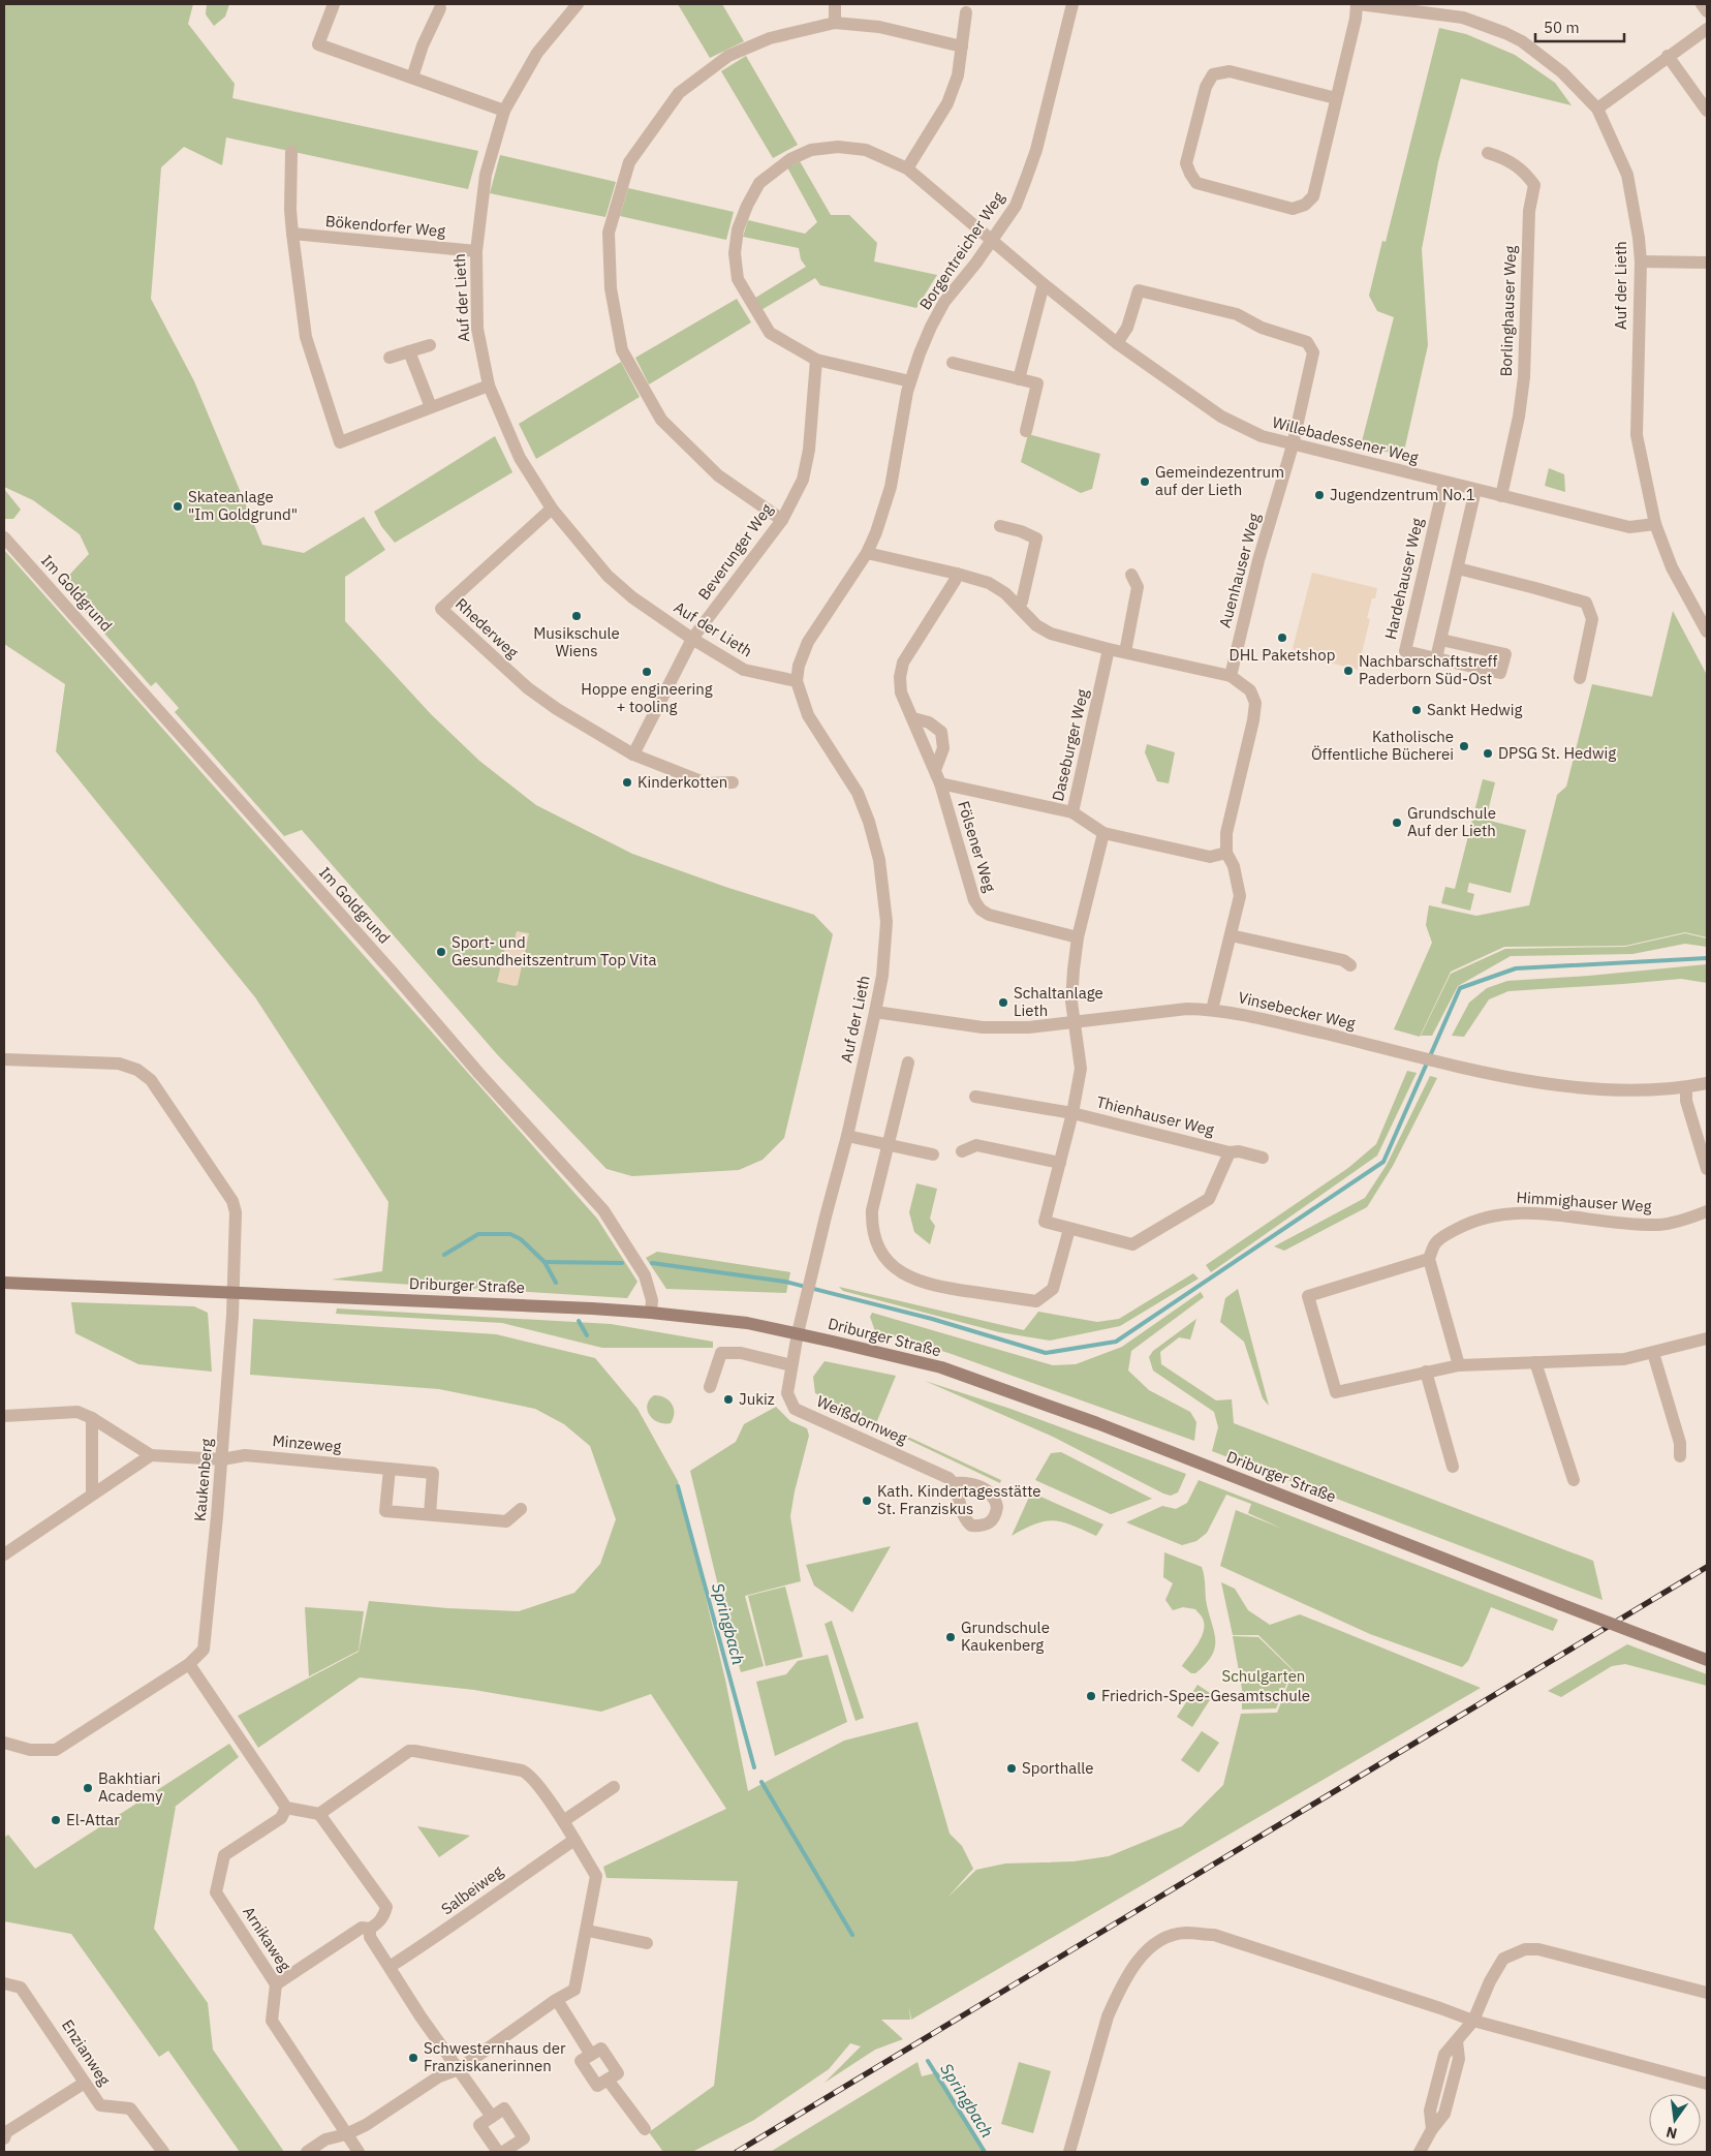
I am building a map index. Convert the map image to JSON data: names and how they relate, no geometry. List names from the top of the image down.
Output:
{
  "streets": {
    "main road": ["Driburger Straße"],
    "street": [
      "Bökendorfer Weg",
      "Borgentreicher Weg",
      "Auf der Lieth",
      "Borlinghauser Weg",
      "Willebadessener Weg",
      "Beverunger Weg",
      "Auenhauser Weg",
      "Hardehauser Weg",
      "Im Goldgrund",
      "Rhederweg",
      "Daseburger Weg",
      "Fölsener Weg",
      "Vinsebecker Weg",
      "Thienhauser Weg",
      "Himmighauser Weg",
      "Weißdornweg",
      "Minzeweg",
      "Kaukenberg",
      "Salbeiweg",
      "Arnikaweg",
      "Enzianweg"
    ]
  },
  "crossings": [
    ["Bökendorfer Weg", "Auf der Lieth"],
    ["Borgentreicher Weg", "Auf der Lieth"],
    ["Borgentreicher Weg", "Willebadessener Weg"],
    ["Auf der Lieth", "Willebadessener Weg"],
    ["Auf der Lieth", "Beverunger Weg"],
    ["Auf der Lieth", "Rhederweg"],
    ["Auf der Lieth", "Vinsebecker Weg"],
    ["Auf der Lieth", "Driburger Straße"],
    ["Auf der Lieth", "Weißdornweg"],
    ["Borlinghauser Weg", "Willebadessener Weg"],
    ["Willebadessener Weg", "Auenhauser Weg"],
    ["Willebadessener Weg", "Hardehauser Weg"],
    ["Im Goldgrund", "Driburger Straße"],
    ["Daseburger Weg", "Fölsener Weg"],
    ["Driburger Straße", "Weißdornweg"],
    ["Driburger Straße", "Kaukenberg"],
    ["Minzeweg", "Kaukenberg"]
  ],
  "water": ["Springbach"],
  "parks": ["Schulgarten"],
  "places": [
    "Gemeindezentrum auf der Lieth",
    "Jugendzentrum No.1",
    "Skateanlage \"Im Goldgrund\"",
    "Musikschule Wiens",
    "DHL Paketshop",
    "Nachbarschaftstreff Paderborn Süd-Ost",
    "Hoppe engineering + tooling",
    "Sankt Hedwig",
    "Katholische Öffentliche Bücherei",
    "DPSG St. Hedwig",
    "Kinderkotten",
    "Grundschule Auf der Lieth",
    "Sport- und Gesundheitszentrum Top Vita",
    "Schaltanlage Lieth",
    "Jukiz",
    "Kath. Kindertagesstätte St. Franziskus",
    "Grundschule Kaukenberg",
    "Friedrich-Spee-Gesamtschule",
    "Sporthalle",
    "Bakhtiari Academy",
    "El-Attar",
    "Schwesternhaus der Franziskanerinnen"
  ],
  "scale_bar": "50 m",
  "north": "bottom"
}
